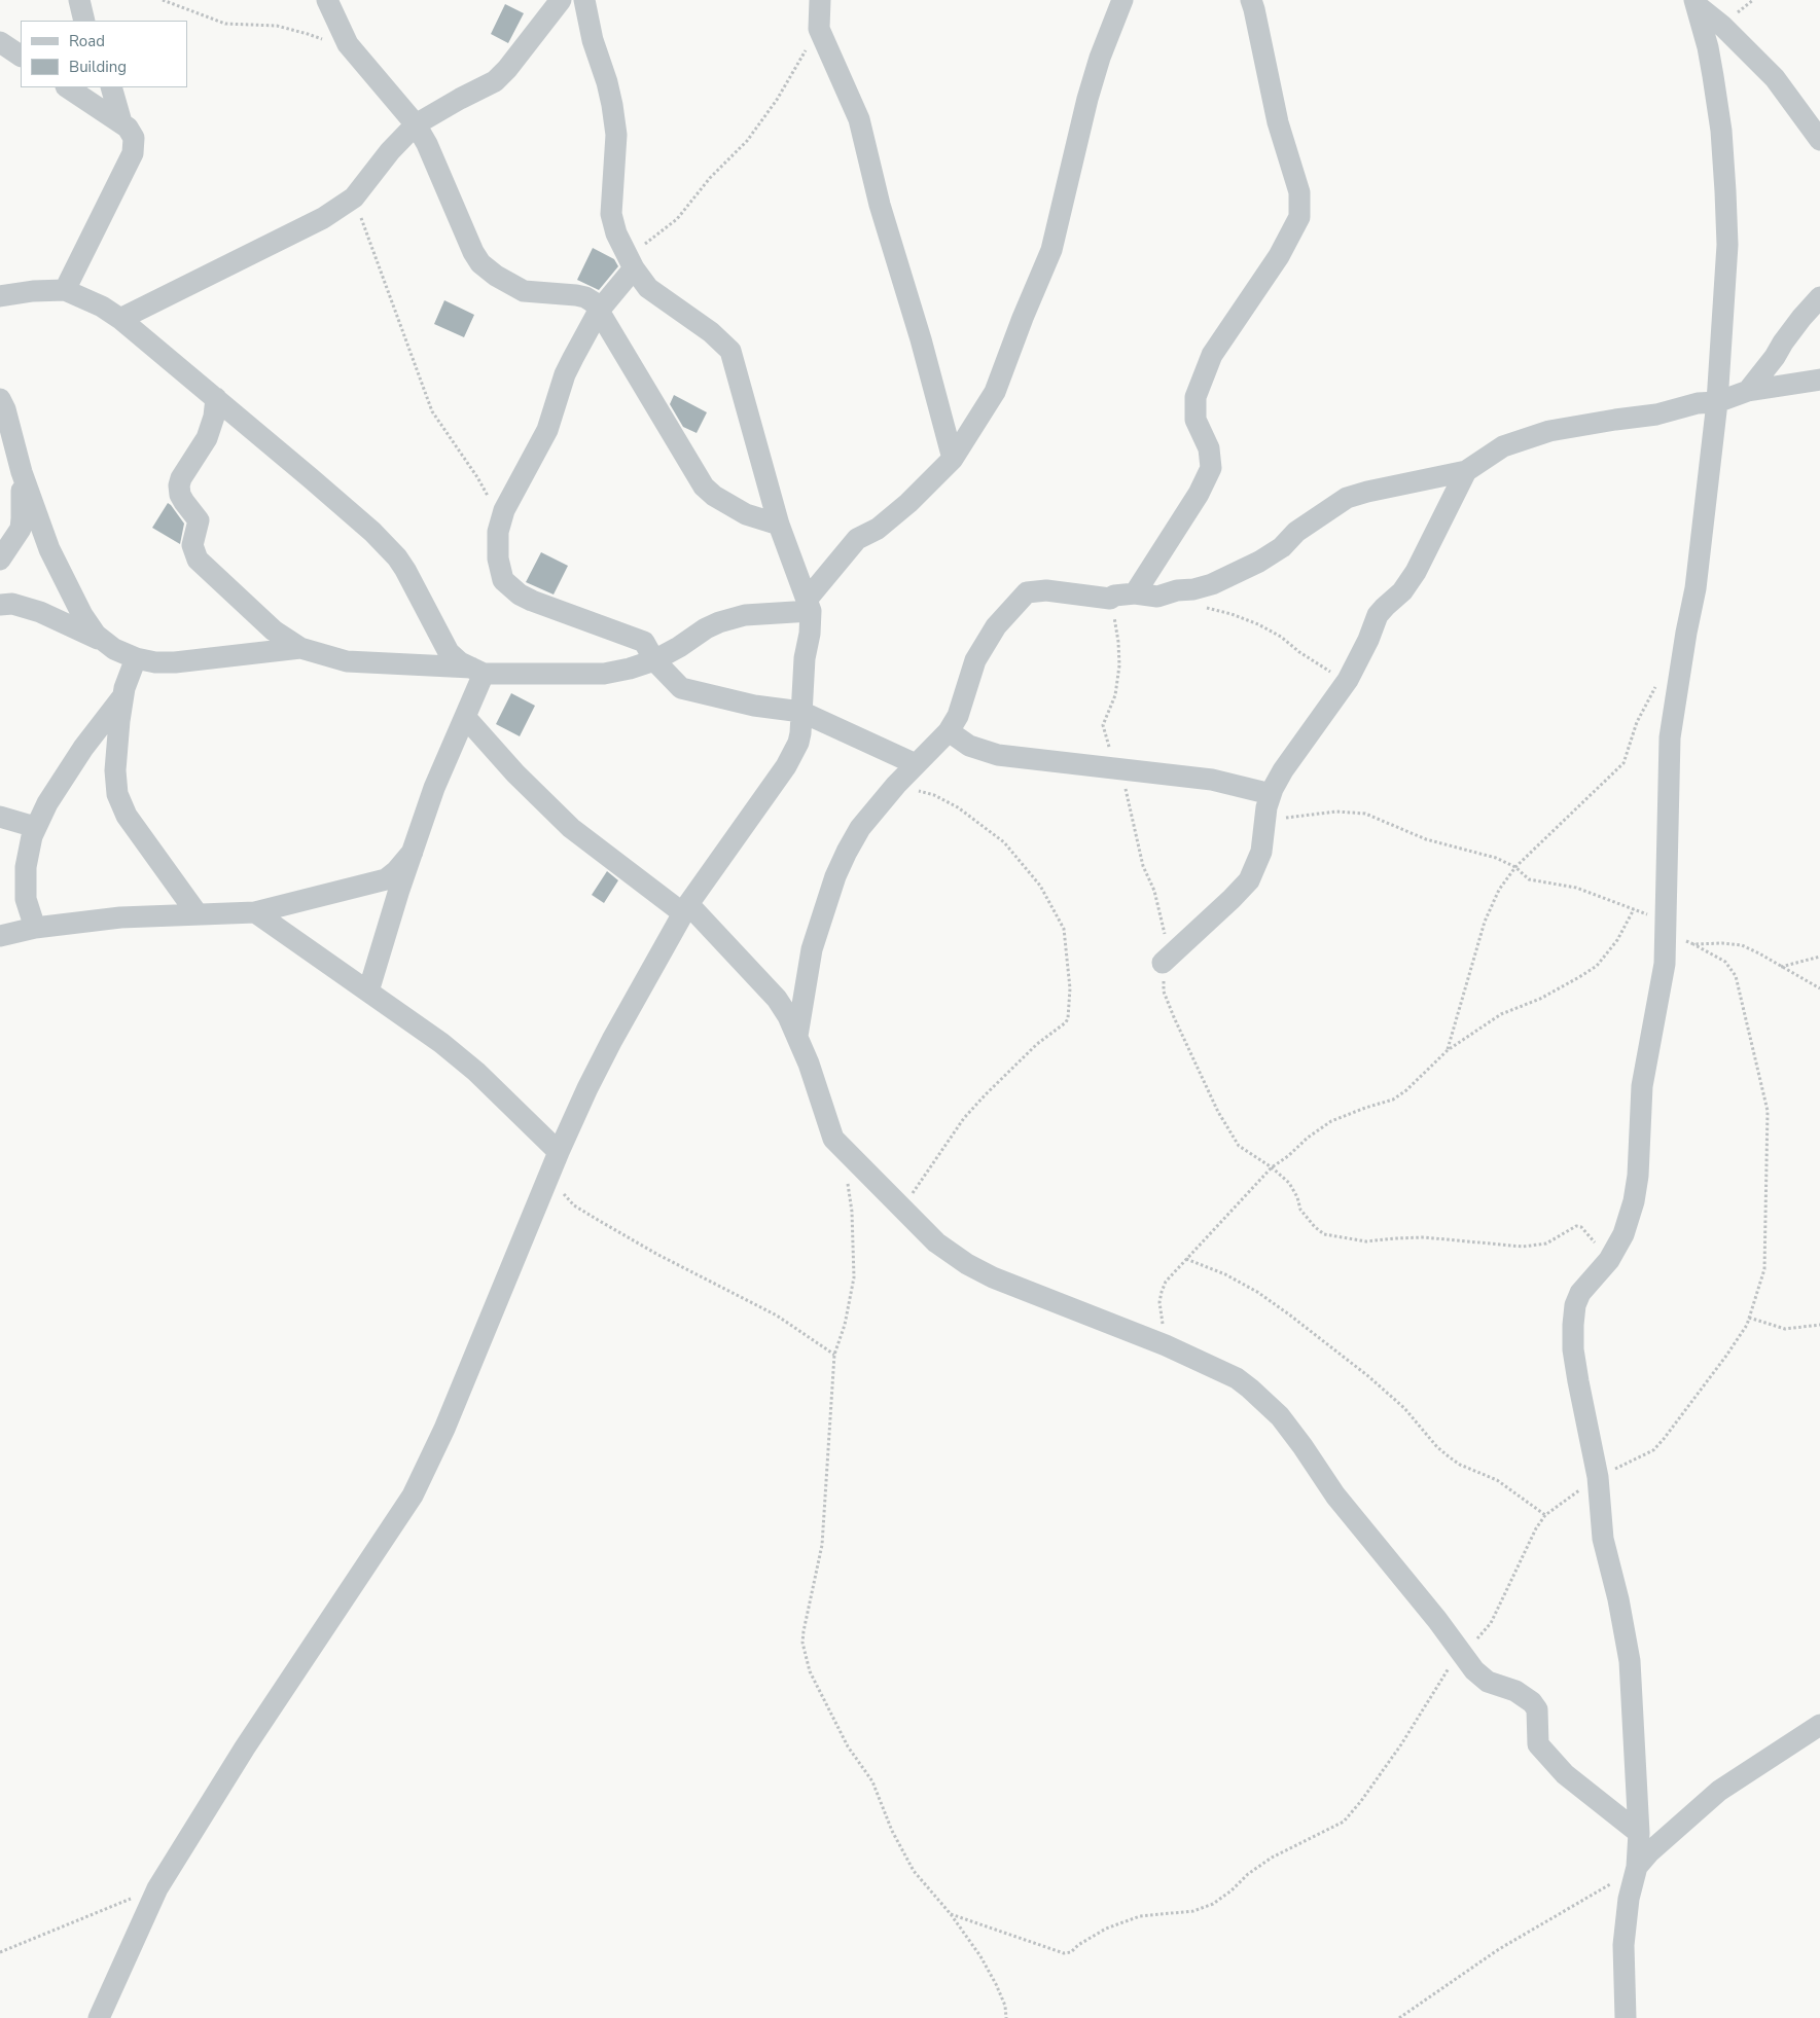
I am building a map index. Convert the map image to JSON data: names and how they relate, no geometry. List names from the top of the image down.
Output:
{
  "legend": ["Road", "Building"]
}
